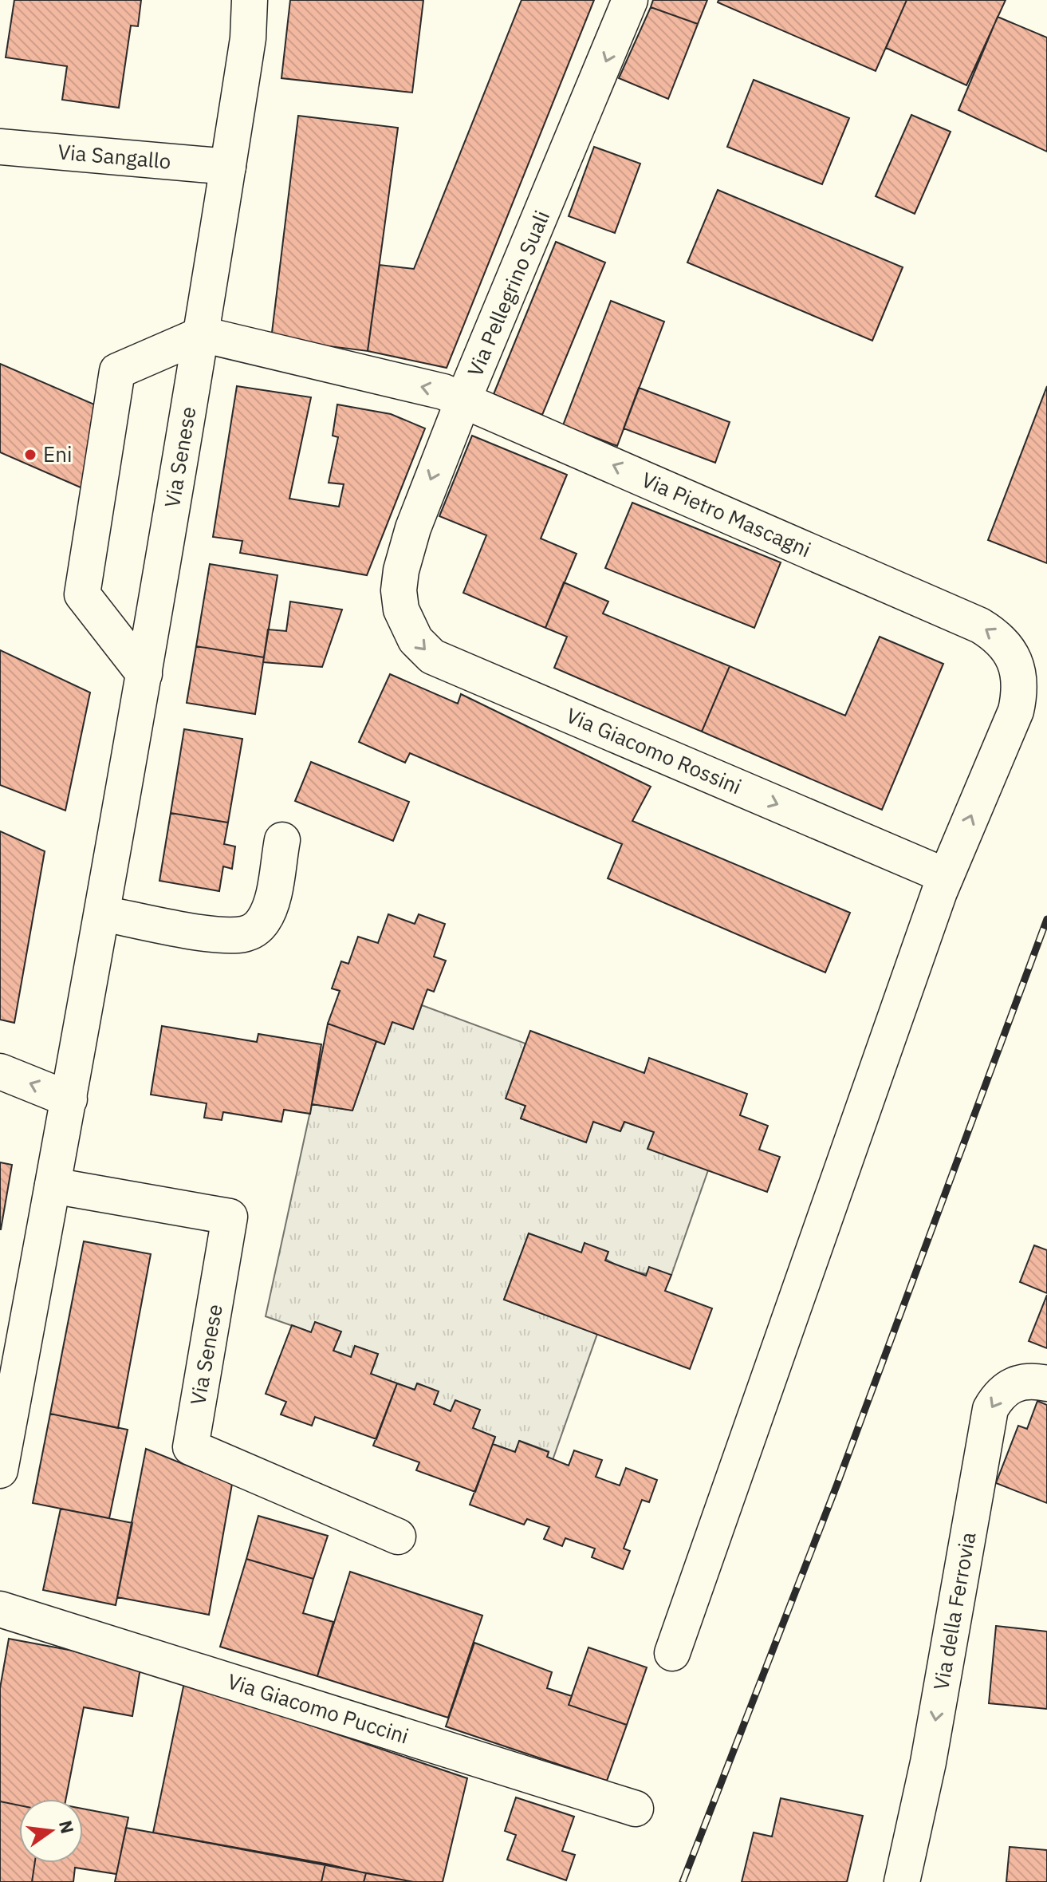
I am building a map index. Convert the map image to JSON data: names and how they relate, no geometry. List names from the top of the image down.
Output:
{
  "streets": {
    "street": [
      "Via Sangallo",
      "Via Pellegrino Suali",
      "Via Senese",
      "Via Pietro Mascagni",
      "Via Giacomo Rossini",
      "Via della Ferrovia",
      "Via Giacomo Puccini"
    ]
  },
  "crossings": [
    ["Via Sangallo", "Via Senese"],
    ["Via Pellegrino Suali", "Via Pietro Mascagni"],
    ["Via Pellegrino Suali", "Via Giacomo Rossini"],
    ["Via Senese", "Via Pietro Mascagni"],
    ["Via Pietro Mascagni", "Via Giacomo Rossini"]
  ],
  "one_way": [
    "Via Pellegrino Suali",
    "Via Pietro Mascagni",
    "Via Giacomo Rossini",
    "Via della Ferrovia"
  ],
  "places": ["Eni"],
  "north": "right"
}
